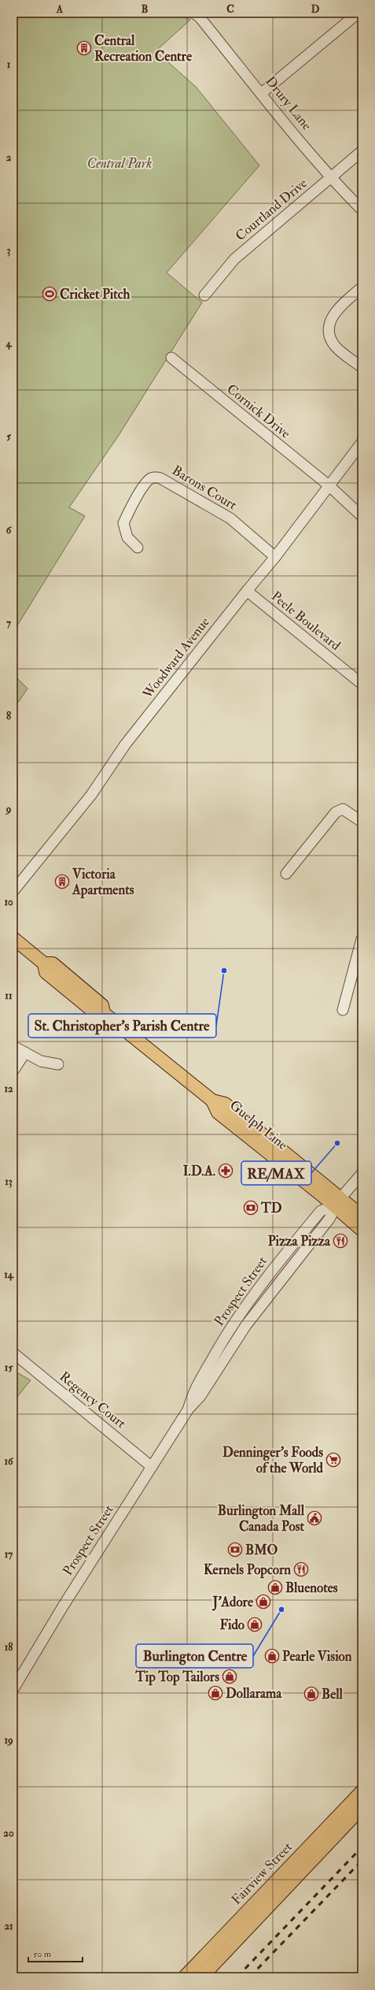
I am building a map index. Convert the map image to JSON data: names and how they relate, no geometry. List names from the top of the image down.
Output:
{
  "streets": {
    "main road": ["Guelph Line", "Fairview Street"],
    "street": [
      "Drury Lane",
      "Courtland Drive",
      "Cornick Drive",
      "Barons Court",
      "Peele Boulevard",
      "Woodward Avenue",
      "Prospect Street",
      "Regency Court"
    ]
  },
  "crossings": [
    ["Drury Lane", "Courtland Drive"],
    ["Cornick Drive", "Woodward Avenue"],
    ["Barons Court", "Woodward Avenue"],
    ["Peele Boulevard", "Woodward Avenue"],
    ["Guelph Line", "Prospect Street"],
    ["Prospect Street", "Regency Court"]
  ],
  "parks": ["Central Park"],
  "places": {
    "building": ["Central Recreation Centre", "Victoria Apartments"],
    "sports": ["Cricket Pitch"],
    "other": ["St. Christopher's Parish Centre", "RE/MAX", "Burlington Centre"],
    "pharmacy": ["I.D.A."],
    "bank": ["TD", "BMO"],
    "restaurant": ["Pizza Pizza", "Kernels Popcorn"],
    "supermarket": ["Denninger's Foods of the World"],
    "public building": ["Burlington Mall Canada Post"],
    "shop": [
      "Bluenotes",
      "J'Adore",
      "Fido",
      "Pearle Vision",
      "Tip Top Tailors",
      "Dollarama",
      "Bell"
    ]
  },
  "scale_bar": "50 m",
  "grid": {
    "columns": [
      "A",
      "B",
      "C",
      "D"
    ],
    "rows": [
      "1",
      "2",
      "3",
      "4",
      "5",
      "6",
      "7",
      "8",
      "9",
      "10",
      "11",
      "12",
      "13",
      "14",
      "15",
      "16",
      "17",
      "18",
      "19",
      "20",
      "21"
    ]
  }
}
